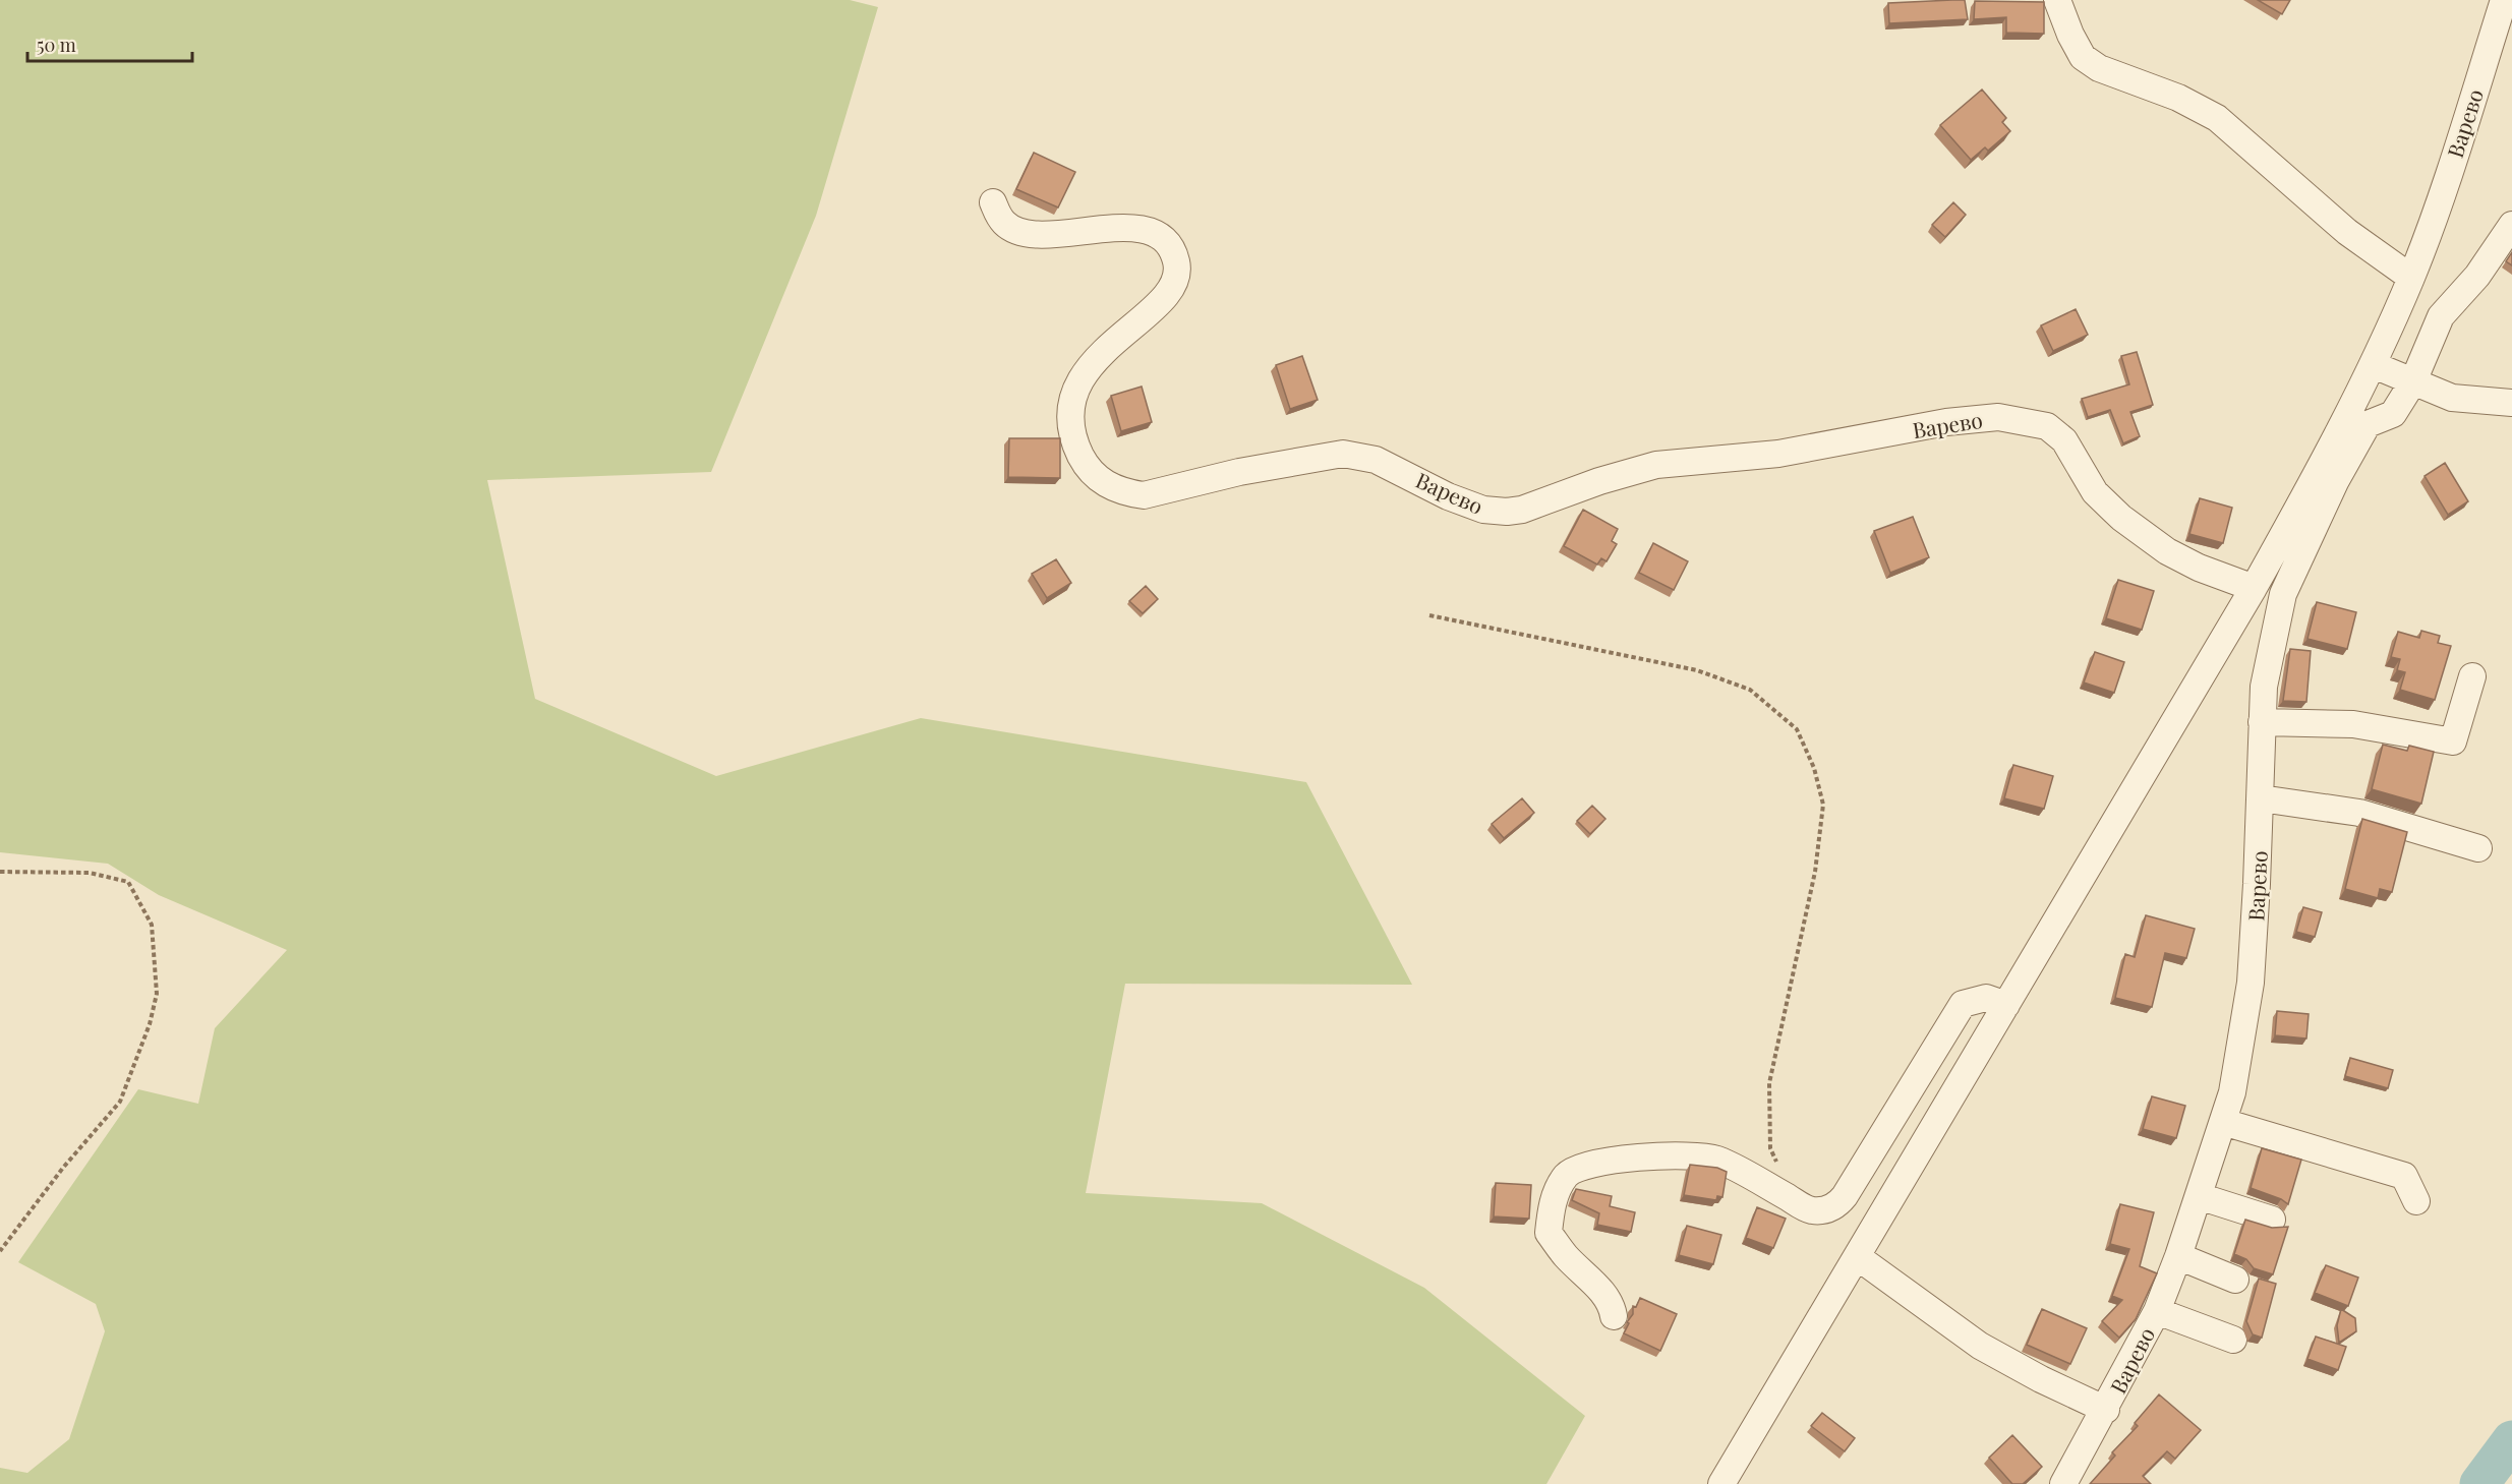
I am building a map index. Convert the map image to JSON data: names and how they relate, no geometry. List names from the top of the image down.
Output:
{
  "streets": {
    "street": ["Варево"]
  },
  "scale_bar": "50 m"
}
